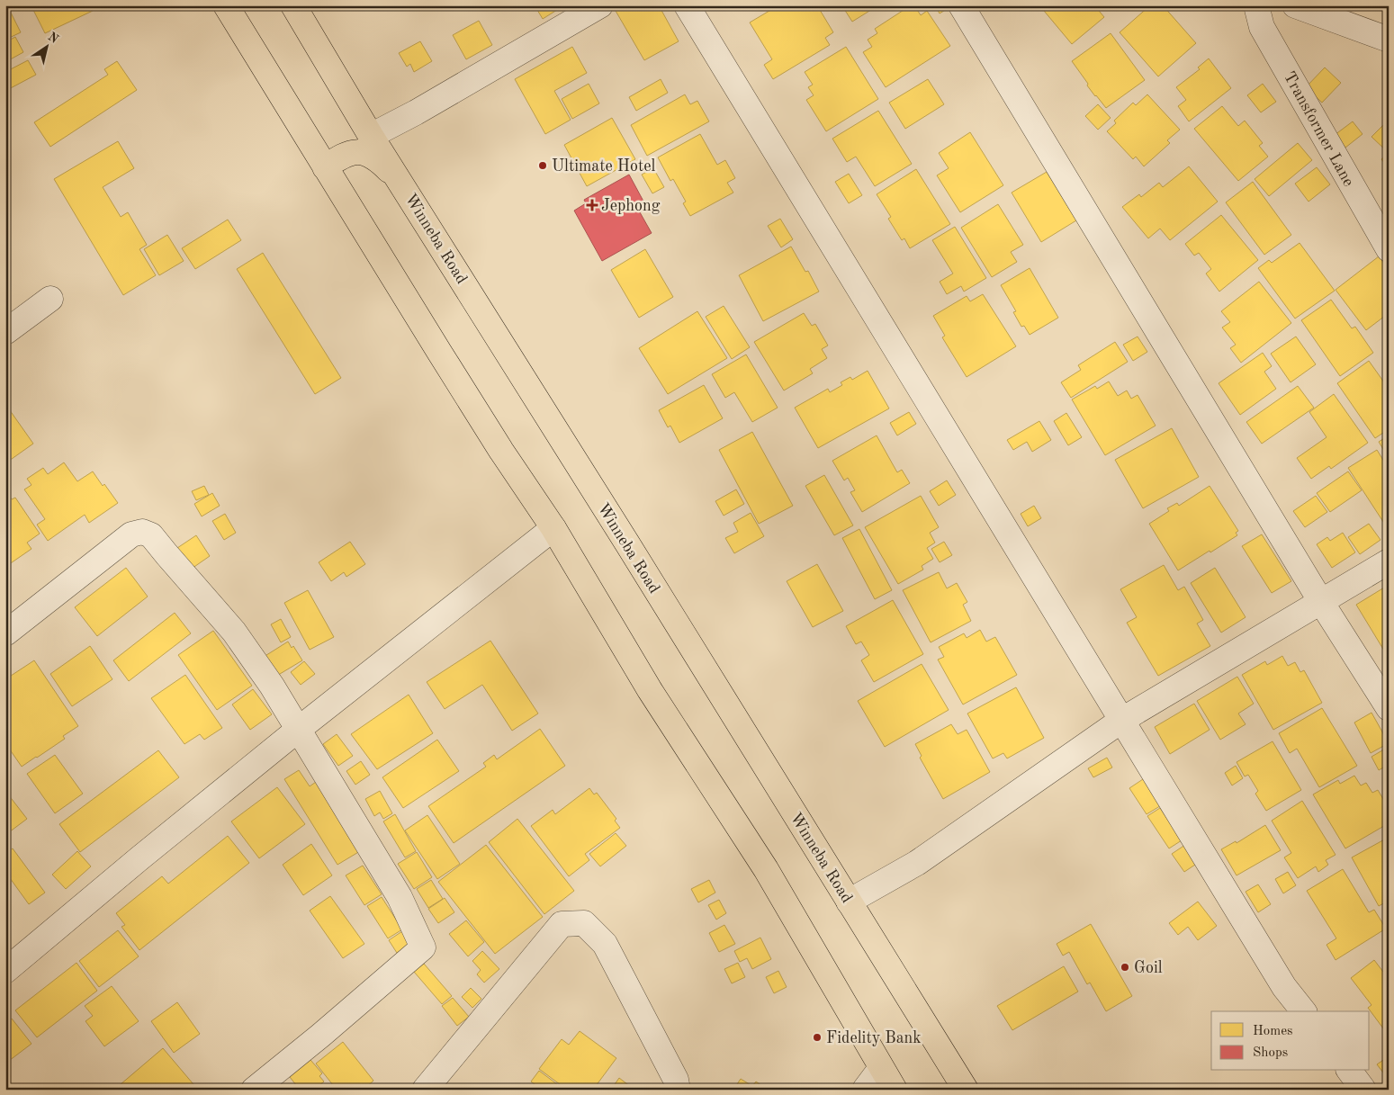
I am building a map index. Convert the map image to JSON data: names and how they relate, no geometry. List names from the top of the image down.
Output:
{
  "streets": {
    "highway": ["Winneba Road"],
    "street": ["Transformer Lane"]
  },
  "places": {
    "other": ["Ultimate Hotel", "Goil", "Fidelity Bank"],
    "health": ["Jephong"]
  },
  "legend": ["Homes", "Shops"],
  "north": "top right"
}
